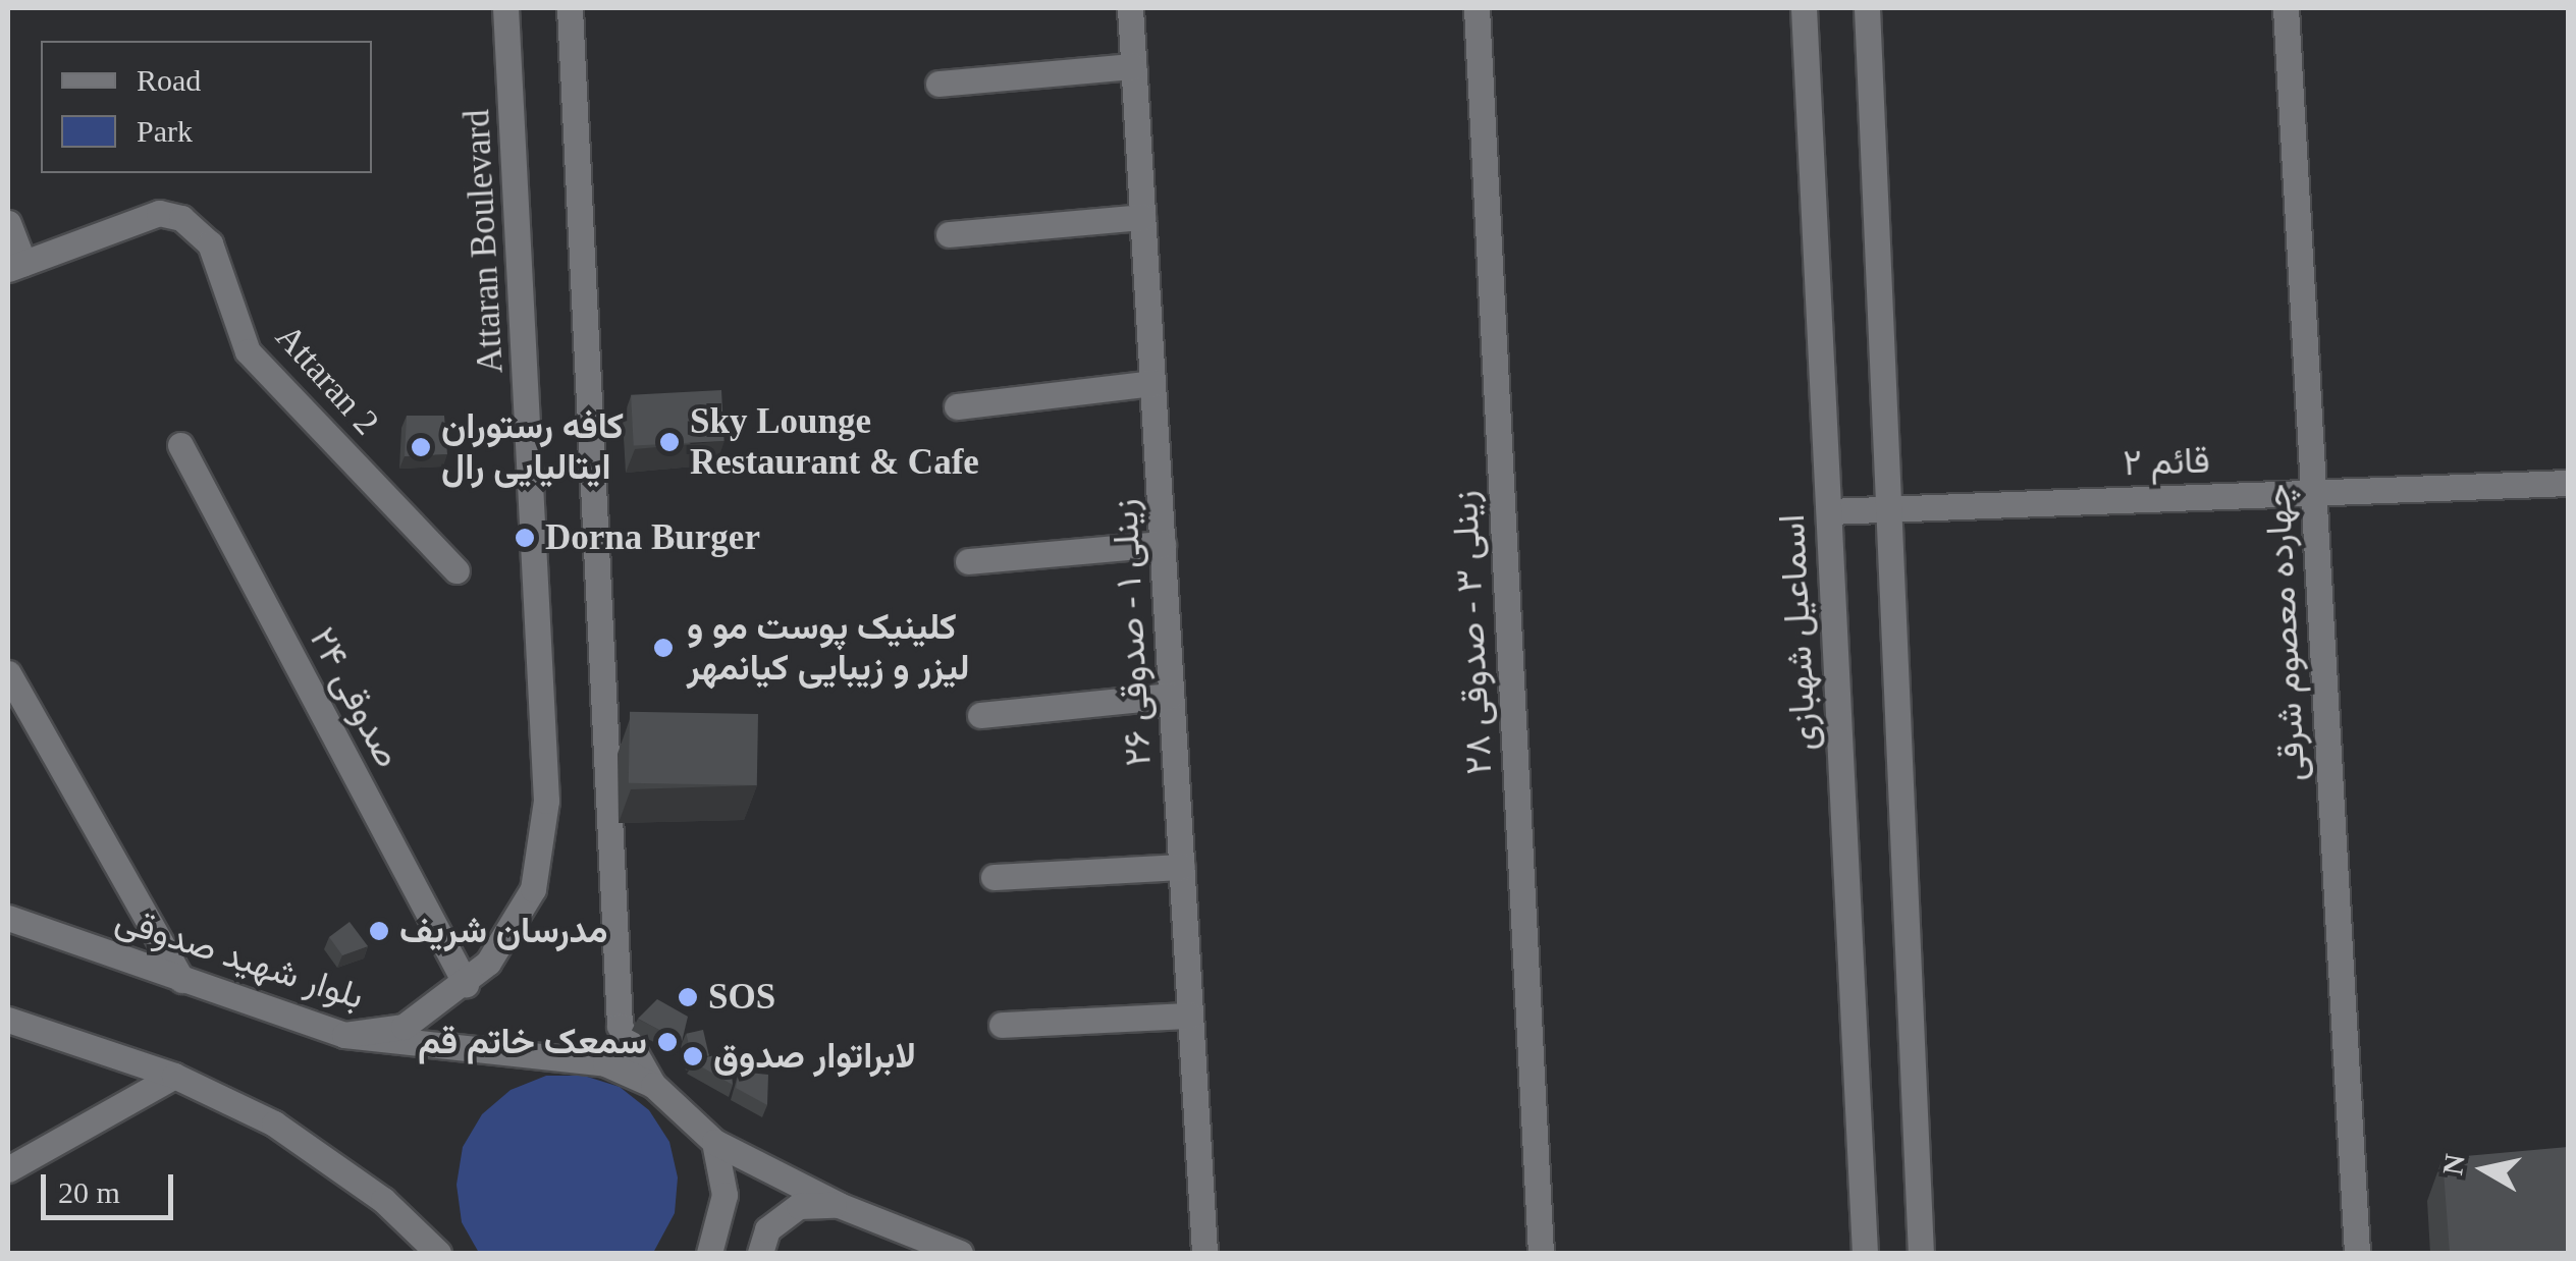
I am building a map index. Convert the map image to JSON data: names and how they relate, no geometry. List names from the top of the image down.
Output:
{
  "streets": {
    "street": [
      "Attaran Boulevard",
      "Attaran 2",
      "قائم ۲",
      "زینلی ۱ - صدوقی ۲۶",
      "زینلی ۳ - صدوقی ۲۸",
      "اسماعیل شهبازی",
      "چهارده معصوم شرقی",
      "صدوقی ۲۴",
      "بلوار شهید صدوقی"
    ]
  },
  "crossings": [
    ["Attaran Boulevard", "صدوقی ۲۴"],
    ["Attaran Boulevard", "بلوار شهید صدوقی"],
    ["قائم ۲", "اسماعیل شهبازی"],
    ["قائم ۲", "چهارده معصوم شرقی"]
  ],
  "places": [
    "Sky Lounge Restaurant & Cafe",
    "کافه رستوران ایتالیایی رال",
    "Dorna Burger",
    "کلینیک پوست مو و لیزر و زیبایی کیانمهر",
    "مدرسان شریف",
    "SOS",
    "سمعک خاتم قم",
    "لابراتوار صدوق"
  ],
  "legend": ["Road", "Park"],
  "scale_bar": "20 m",
  "north": "left"
}
